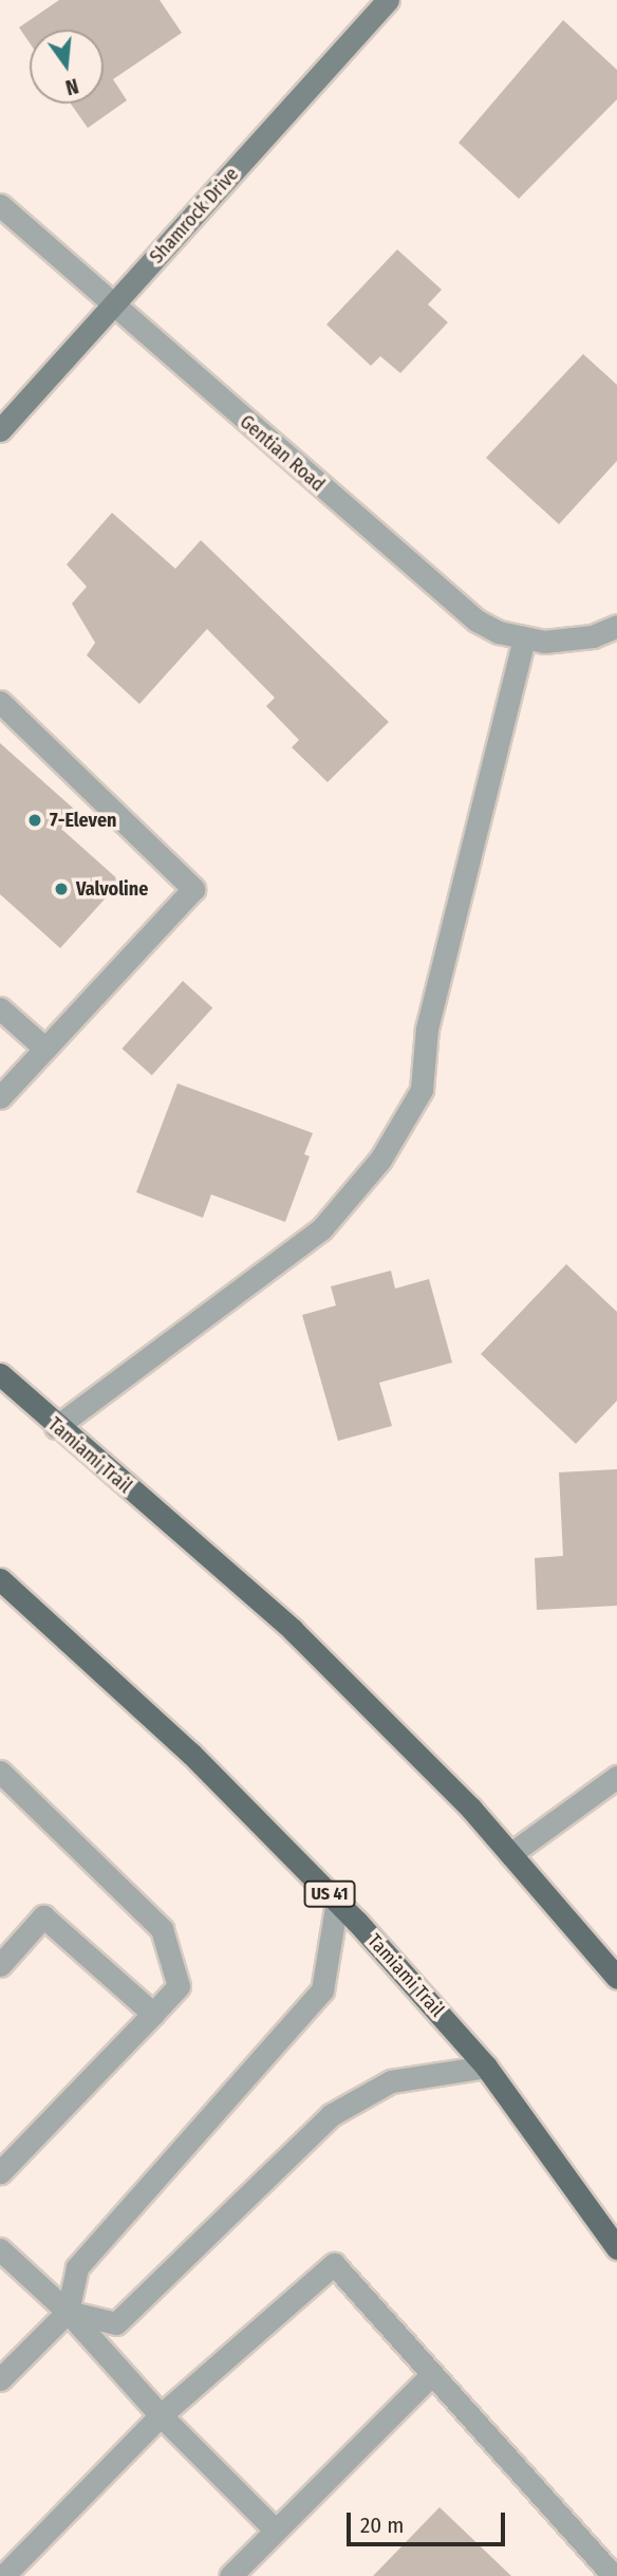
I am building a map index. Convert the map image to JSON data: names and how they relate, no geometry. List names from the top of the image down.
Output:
{
  "streets": {
    "main road": ["Tamiami Trail", "US 41"],
    "street": ["Shamrock Drive", "Gentian Road"]
  },
  "crossings": [
    ["Shamrock Drive", "Gentian Road"]
  ],
  "places": ["7-Eleven", "Valvoline"],
  "scale_bar": "20 m",
  "north": "bottom"
}
